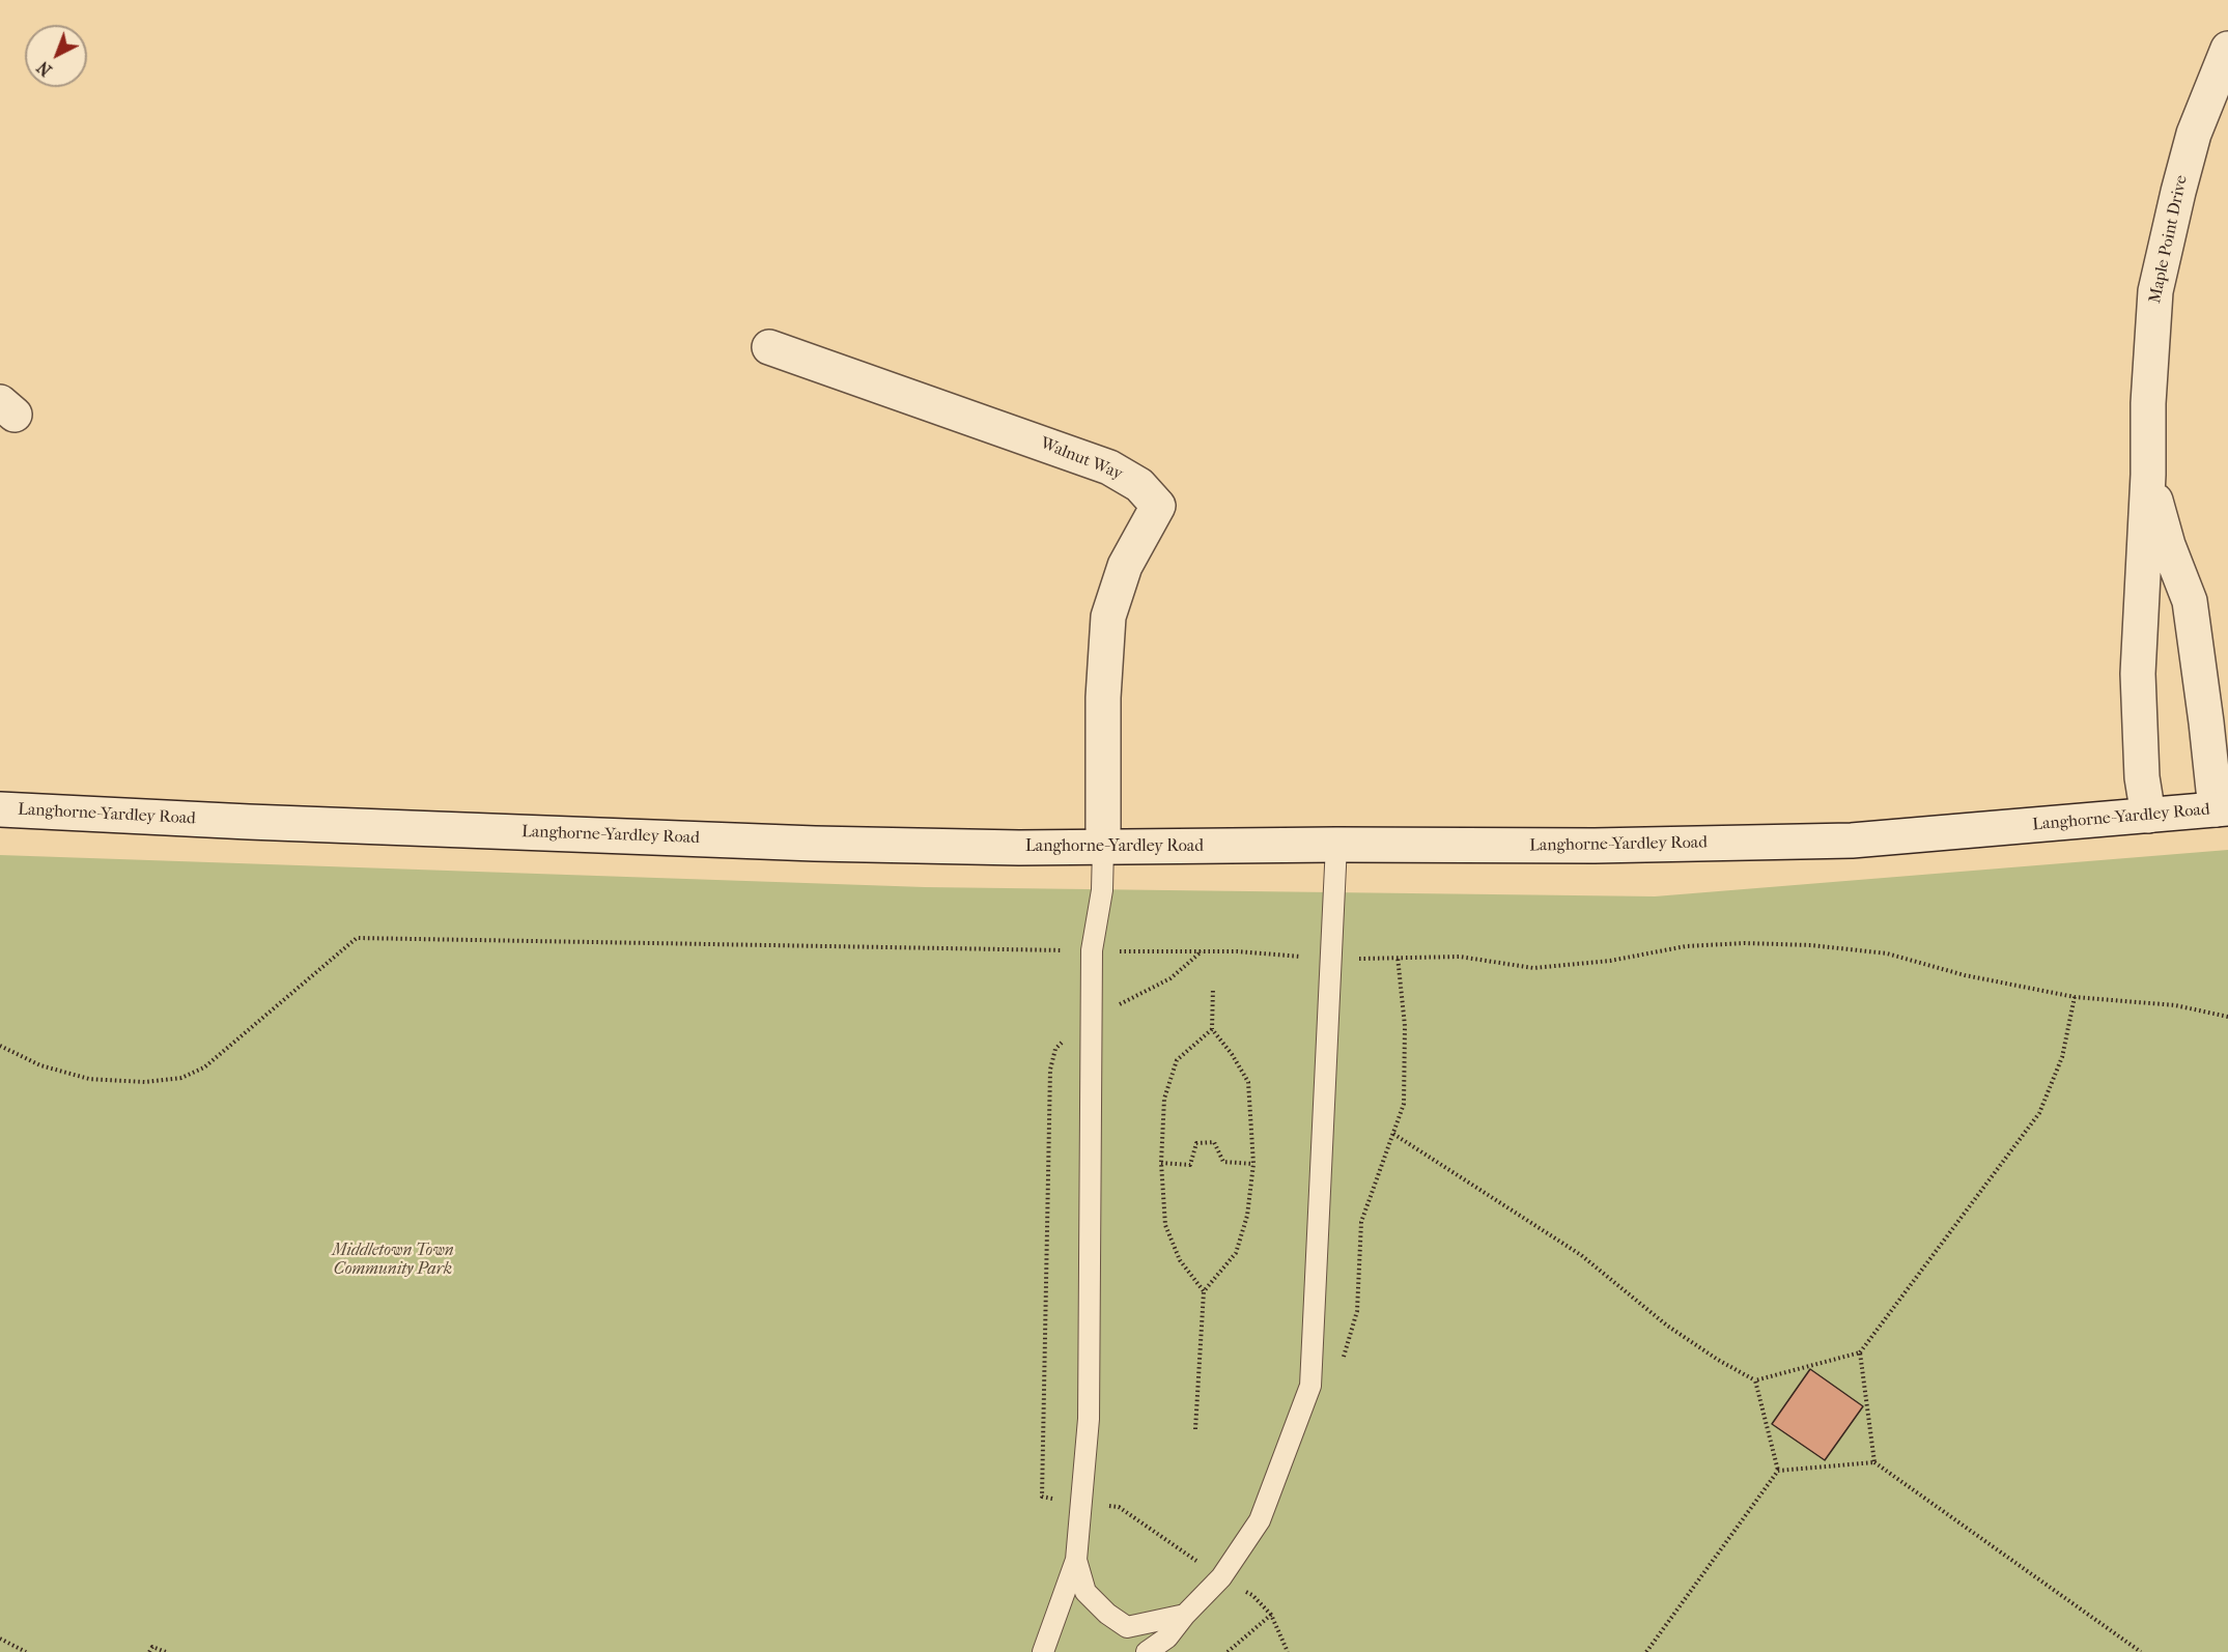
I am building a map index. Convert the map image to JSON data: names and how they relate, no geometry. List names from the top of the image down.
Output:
{
  "streets": {
    "main road": ["Maple Point Drive", "Walnut Way", "Langhorne-Yardley Road"]
  },
  "crossings": [
    ["Maple Point Drive", "Langhorne-Yardley Road"],
    ["Walnut Way", "Langhorne-Yardley Road"]
  ],
  "parks": ["Middletown Town Community Park"],
  "north": "bottom left"
}
